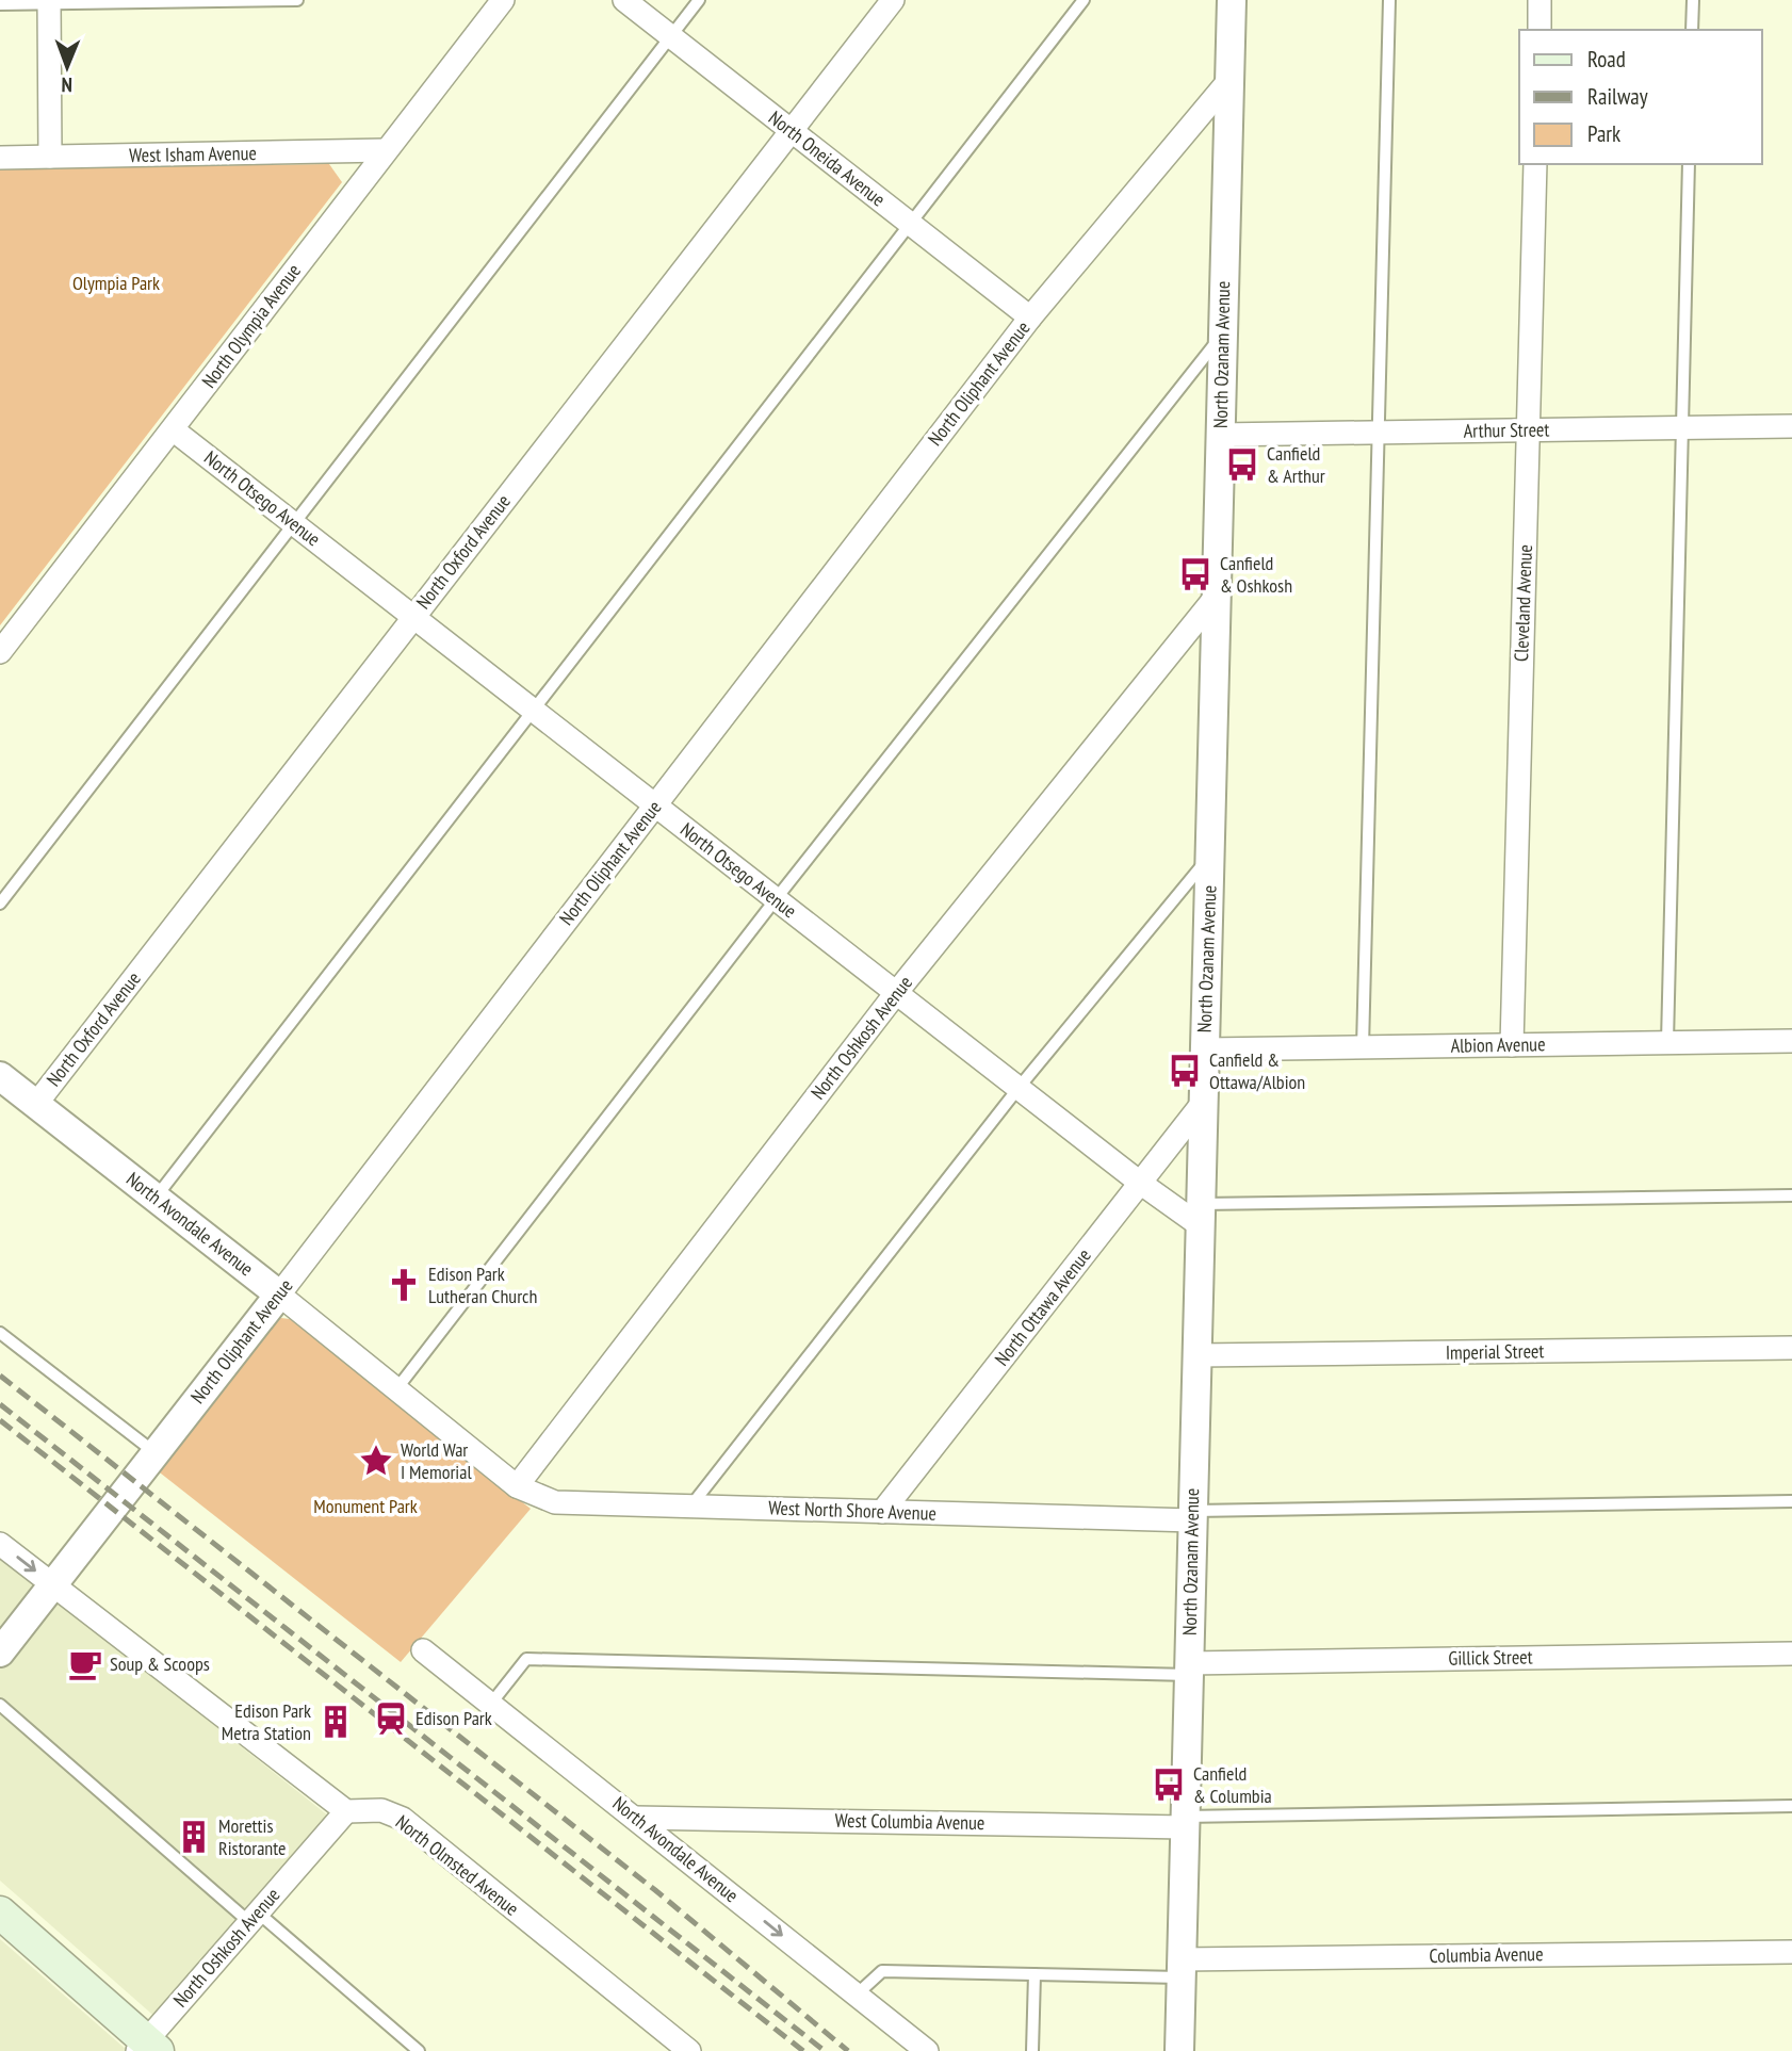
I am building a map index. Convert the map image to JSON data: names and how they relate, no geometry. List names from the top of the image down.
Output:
{
  "streets": {
    "street": [
      "West Isham Avenue",
      "North Oneida Avenue",
      "North Olympia Avenue",
      "North Ozanam Avenue",
      "North Oliphant Avenue",
      "Arthur Street",
      "North Otsego Avenue",
      "North Oxford Avenue",
      "Cleveland Avenue",
      "North Oshkosh Avenue",
      "Albion Avenue",
      "North Avondale Avenue",
      "North Ottawa Avenue",
      "Imperial Street",
      "West North Shore Avenue",
      "Gillick Street",
      "West Columbia Avenue",
      "North Olmsted Avenue",
      "Columbia Avenue"
    ]
  },
  "crossings": [
    ["West Isham Avenue", "North Olympia Avenue"],
    ["North Oneida Avenue", "North Oliphant Avenue"],
    ["North Oneida Avenue", "North Oxford Avenue"],
    ["North Olympia Avenue", "North Otsego Avenue"],
    ["North Ozanam Avenue", "North Oliphant Avenue"],
    ["North Ozanam Avenue", "Arthur Street"],
    ["North Ozanam Avenue", "North Otsego Avenue"],
    ["North Ozanam Avenue", "North Oshkosh Avenue"],
    ["North Ozanam Avenue", "Albion Avenue"],
    ["North Ozanam Avenue", "North Ottawa Avenue"],
    ["North Ozanam Avenue", "Imperial Street"],
    ["North Ozanam Avenue", "West North Shore Avenue"],
    ["North Ozanam Avenue", "Gillick Street"],
    ["North Ozanam Avenue", "West Columbia Avenue"],
    ["North Ozanam Avenue", "Columbia Avenue"],
    ["North Oliphant Avenue", "North Otsego Avenue"],
    ["North Oliphant Avenue", "North Avondale Avenue"],
    ["Arthur Street", "Cleveland Avenue"],
    ["North Otsego Avenue", "North Oxford Avenue"],
    ["North Otsego Avenue", "North Oshkosh Avenue"],
    ["North Otsego Avenue", "North Ottawa Avenue"],
    ["North Oxford Avenue", "North Avondale Avenue"],
    ["Cleveland Avenue", "Albion Avenue"],
    ["North Oshkosh Avenue", "North Avondale Avenue"],
    ["North Oshkosh Avenue", "West North Shore Avenue"],
    ["North Oshkosh Avenue", "North Olmsted Avenue"],
    ["North Avondale Avenue", "West North Shore Avenue"],
    ["North Avondale Avenue", "West Columbia Avenue"],
    ["North Ottawa Avenue", "West North Shore Avenue"]
  ],
  "parks": ["Olympia Park", "Monument Park"],
  "places": {
    "bus stop": [
      "Canfield & Arthur",
      "Canfield & Oshkosh",
      "Canfield & Ottawa/Albion",
      "Canfield & Columbia"
    ],
    "church": ["Edison Park Lutheran Church"],
    "place": ["World War I Memorial"],
    "cafe": ["Soup & Scoops"],
    "station": ["Edison Park"],
    "building": ["Edison Park Metra Station", "Morettis Ristorante"]
  },
  "legend": ["Road", "Railway", "Park"],
  "north": "bottom"
}
